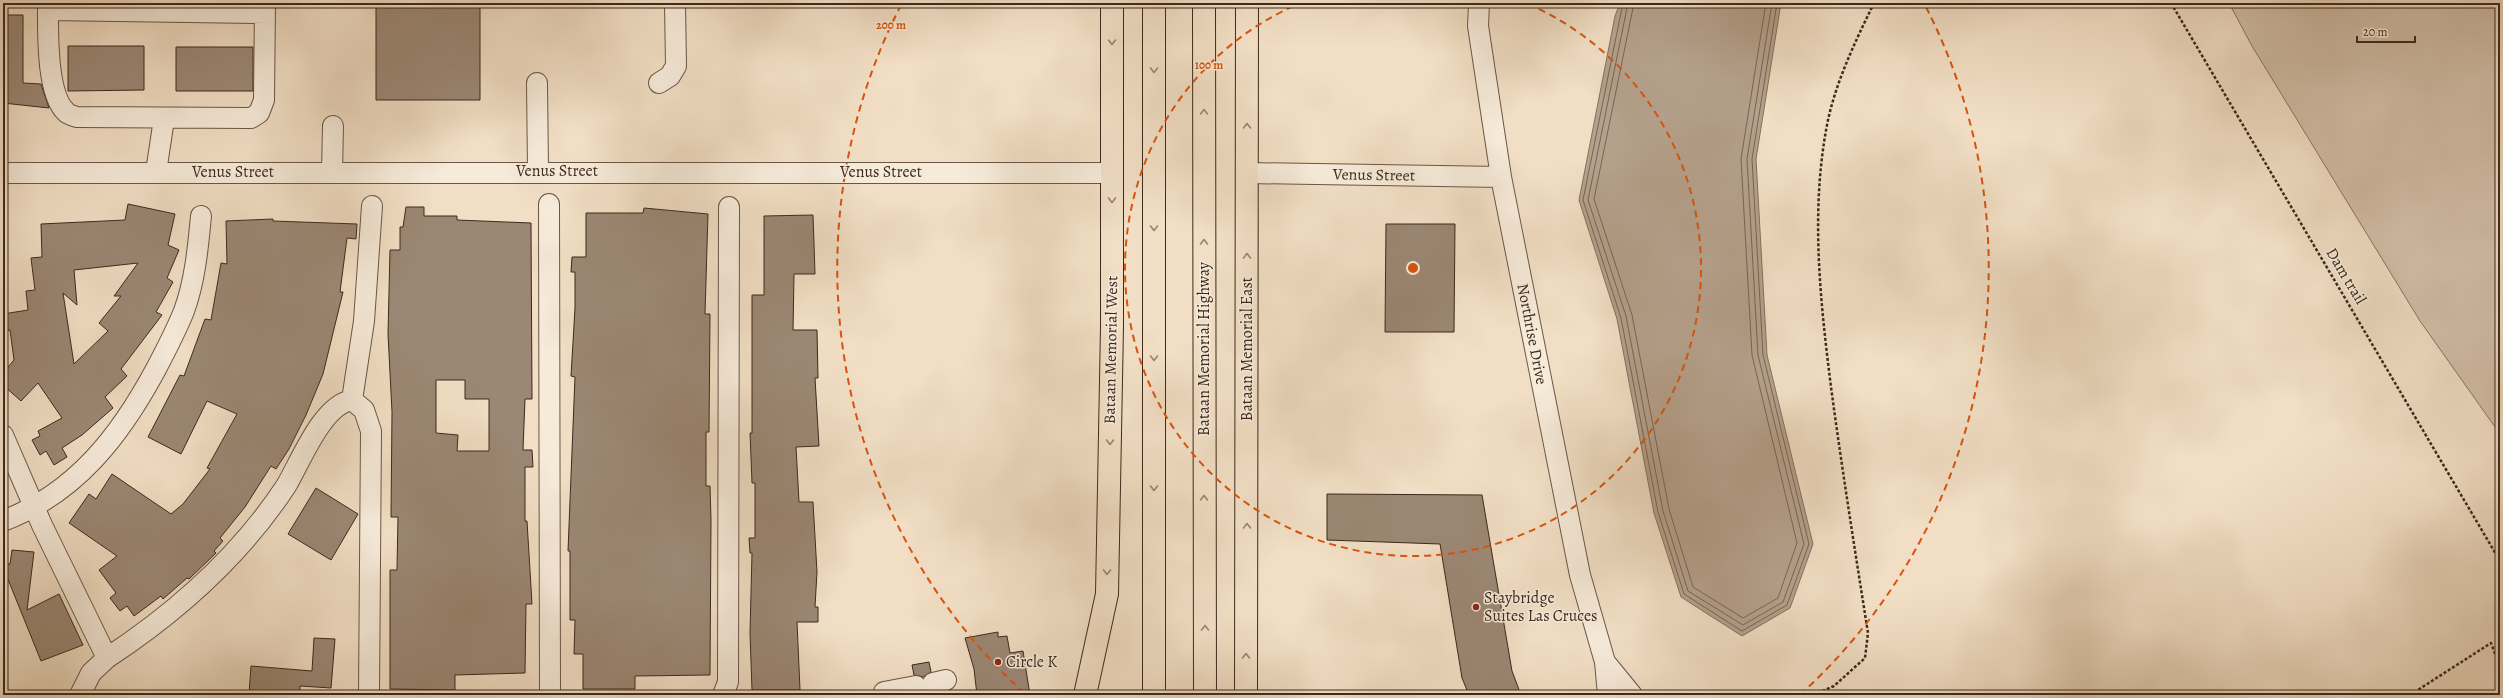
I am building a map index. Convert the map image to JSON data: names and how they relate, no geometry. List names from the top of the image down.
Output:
{
  "streets": {
    "main road": ["Bataan Memorial Highway", "Bataan Memorial East", "Bataan Memorial West"],
    "street": ["Venus Street", "Northrise Drive"],
    "path": ["Dam trail"]
  },
  "crossings": [
    ["Venus Street", "Northrise Drive"],
    ["Venus Street", "Bataan Memorial East"],
    ["Venus Street", "Bataan Memorial West"]
  ],
  "places": ["Staybridge Suites Las Cruces", "Circle K"],
  "scale_bar": "20 m",
  "rings": ["200 m", "100 m"]
}
